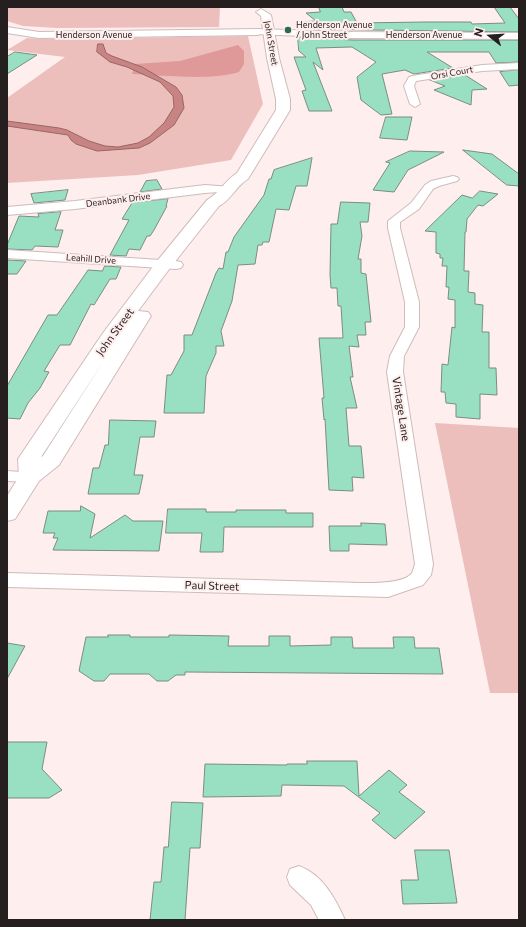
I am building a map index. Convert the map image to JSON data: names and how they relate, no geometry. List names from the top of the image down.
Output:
{
  "streets": {
    "main road": ["John Street"],
    "street": [
      "Henderson Avenue",
      "Orsi Court",
      "Deanbank Drive",
      "Leahill Drive",
      "Vintage Lane",
      "Paul Street"
    ]
  },
  "crossings": [
    ["Henderson Avenue", "John Street"],
    ["John Street", "Deanbank Drive"],
    ["John Street", "Leahill Drive"],
    ["Vintage Lane", "Paul Street"]
  ],
  "places": ["Henderson Avenue / John Street"],
  "north": "left"
}
